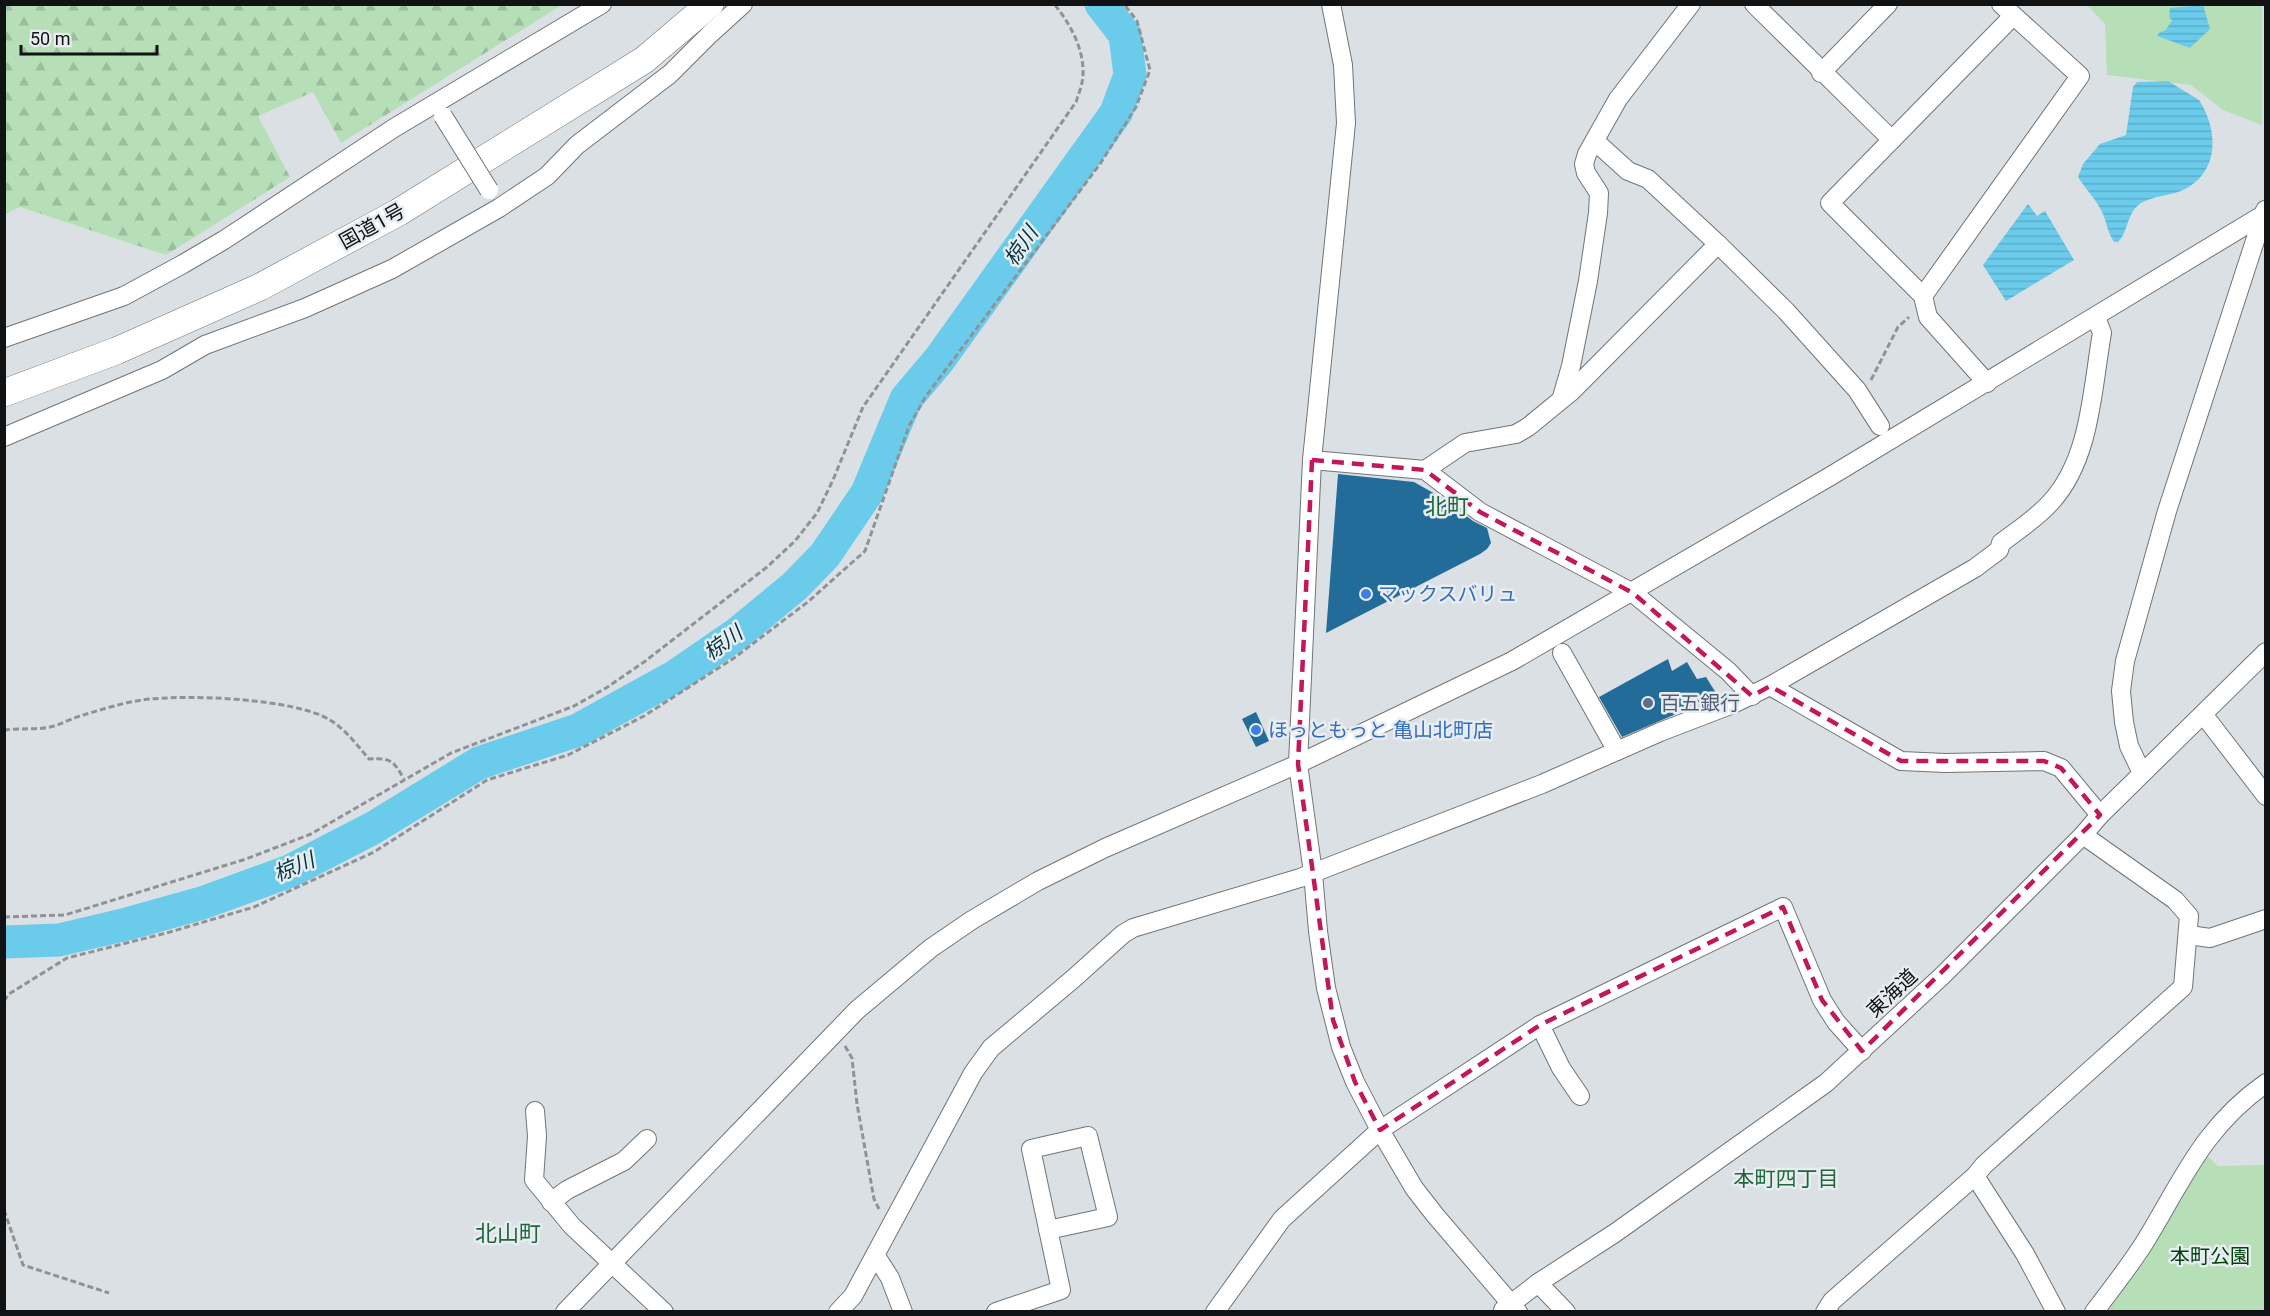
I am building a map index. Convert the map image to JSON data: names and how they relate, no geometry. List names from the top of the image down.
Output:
{
  "streets": {
    "highway": ["国道1号"],
    "street": ["東海道"]
  },
  "districts": ["北町", "本町四丁目", "北山町"],
  "water": ["椋川"],
  "parks": ["本町公園"],
  "places": ["マックスバリュ", "百五銀行", "ほっともっと 亀山北町店"],
  "scale_bar": "50 m"
}
